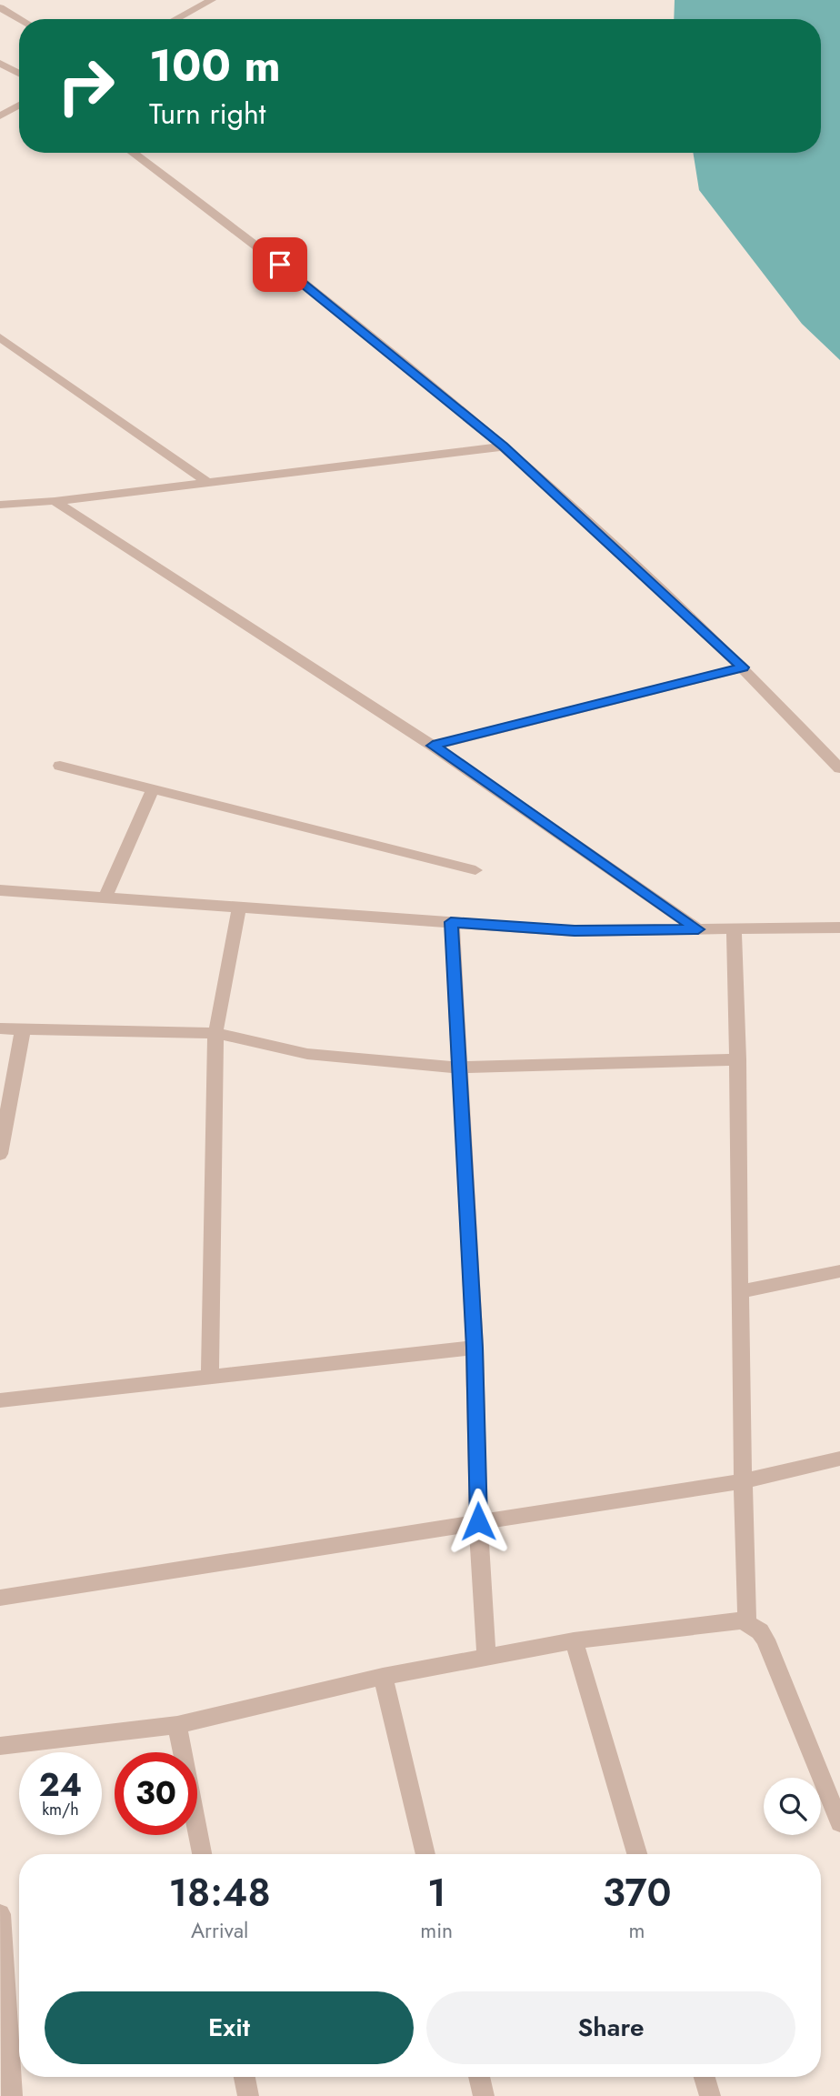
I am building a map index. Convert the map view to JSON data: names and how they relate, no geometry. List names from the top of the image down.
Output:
{
  "page": {
    "turn": ["100 m", "Turn right"],
    "speed": "24 km/h",
    "limit": "30",
    "eta": [
      "18:48",
      "Arrival",
      "1",
      "min",
      "370",
      "m"
    ],
    "buttons": ["Exit", "Share"]
  }
}
